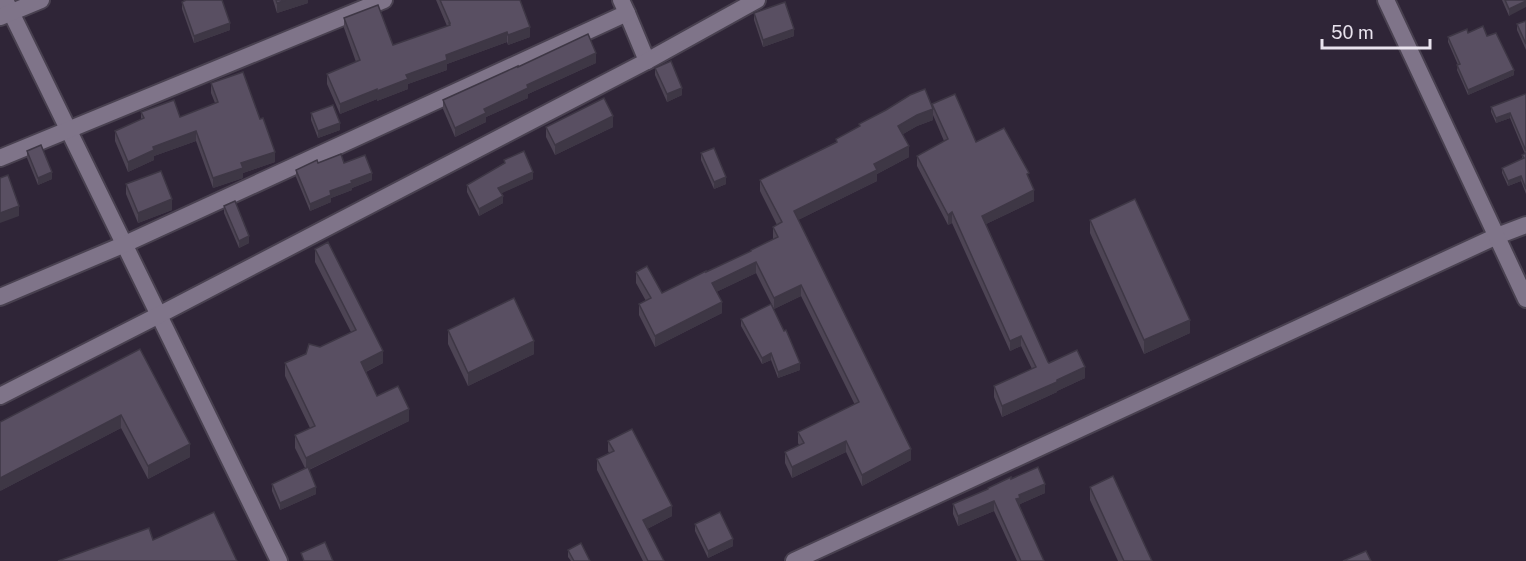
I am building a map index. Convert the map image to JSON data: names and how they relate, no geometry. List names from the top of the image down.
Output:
{
  "scale_bar": "50 m"
}
